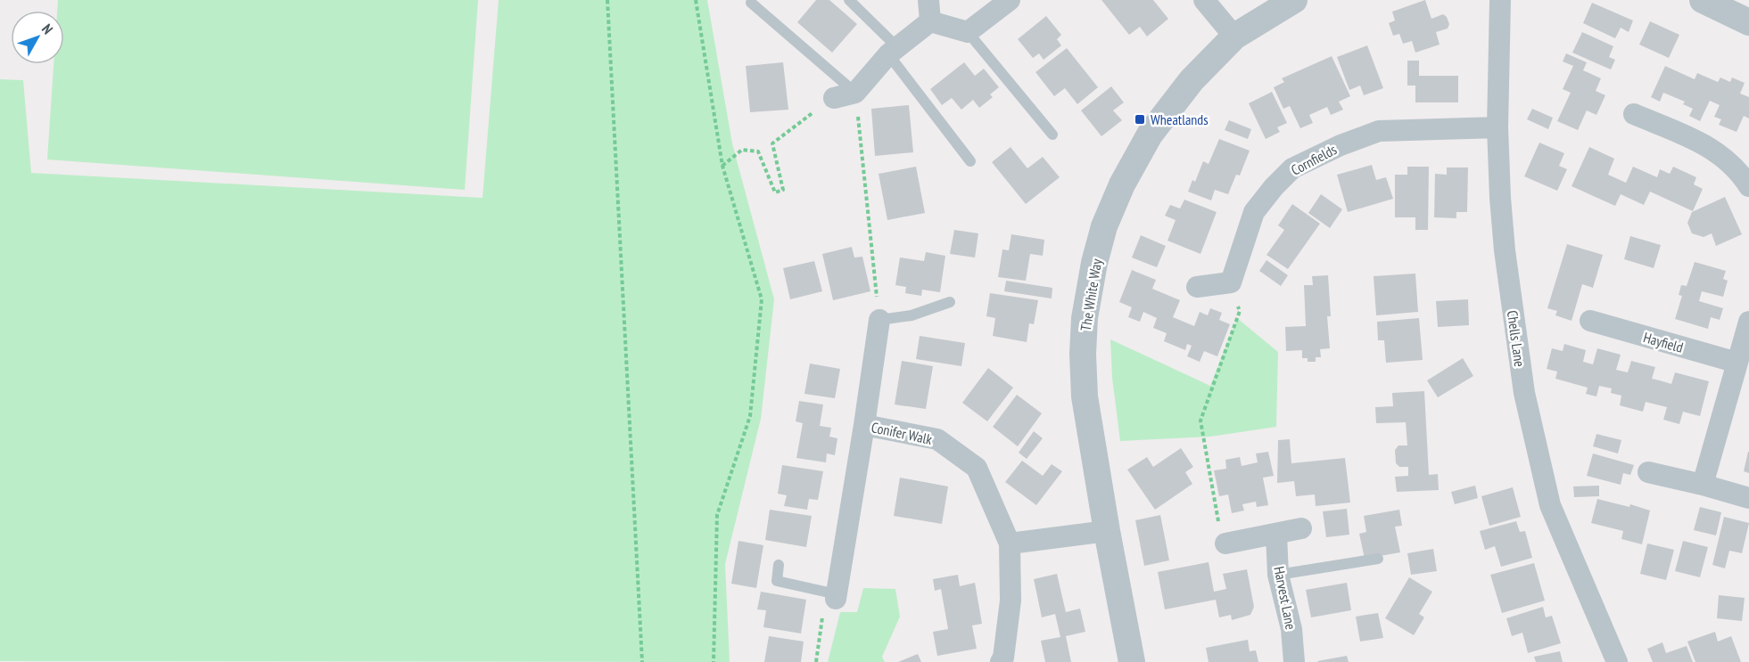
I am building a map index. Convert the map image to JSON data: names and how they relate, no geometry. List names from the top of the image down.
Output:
{
  "streets": {
    "street": [
      "Cornfields",
      "The White Way",
      "Chells Lane",
      "Hayfield",
      "Conifer Walk",
      "Harvest Lane"
    ]
  },
  "crossings": [
    ["Cornfields", "Chells Lane"]
  ],
  "places": {
    "transit": ["Wheatlands"]
  },
  "north": "top right"
}
